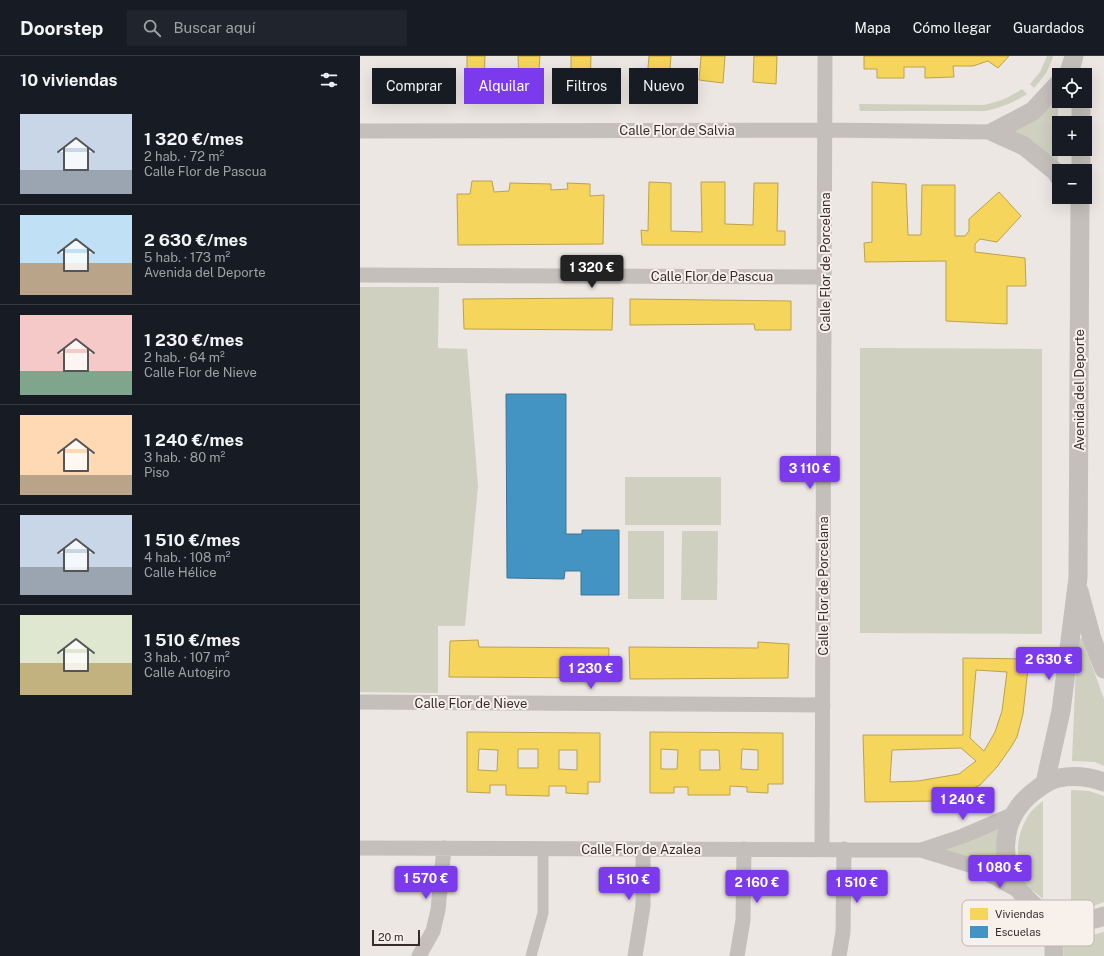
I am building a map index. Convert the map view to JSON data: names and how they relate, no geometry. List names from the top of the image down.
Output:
{
  "streets": {
    "street": [
      "Calle Flor de Salvia",
      "Calle Flor de Porcelana",
      "Calle Flor de Pascua",
      "Avenida del Deporte",
      "Calle Flor de Nieve",
      "Calle Flor de Azalea"
    ]
  },
  "crossings": [
    ["Calle Flor de Salvia", "Calle Flor de Porcelana"],
    ["Calle Flor de Porcelana", "Calle Flor de Pascua"],
    ["Calle Flor de Porcelana", "Calle Flor de Nieve"],
    ["Calle Flor de Porcelana", "Calle Flor de Azalea"]
  ],
  "legend": ["Viviendas", "Escuelas"],
  "scale_bar": "20 m",
  "page": {
    "header": "Doorstep",
    "search": "Buscar aquí",
    "nav": ["Mapa", "Cómo llegar", "Guardados"],
    "heading": "10 viviendas",
    "map_buttons": ["+", "−"],
    "chip": [
      "Comprar",
      "Alquilar",
      "Filtros",
      "Nuevo"
    ],
    "list": [
      {
        "name": "1 320 €/mes",
        "note": "2 hab. · 72 m² · Calle Flor de Pascua"
      },
      {
        "name": "2 630 €/mes",
        "note": "5 hab. · 173 m² · Avenida del Deporte"
      },
      {
        "name": "1 230 €/mes",
        "note": "2 hab. · 64 m² · Calle Flor de Nieve"
      },
      {
        "name": "1 240 €/mes",
        "note": "3 hab. · 80 m² · Piso"
      },
      {
        "name": "1 510 €/mes",
        "note": "4 hab. · 108 m² · Calle Hélice"
      },
      {
        "name": "1 510 €/mes",
        "note": "3 hab. · 107 m² · Calle Autogiro"
      }
    ],
    "price": [
      "1 320 €",
      "3 110 €",
      "2 630 €",
      "1 230 €",
      "1 240 €",
      "1 080 €",
      "1 570 €",
      "1 510 €",
      "2 160 €",
      "1 510 €"
    ],
    "scale": "20 m"
  }
}
